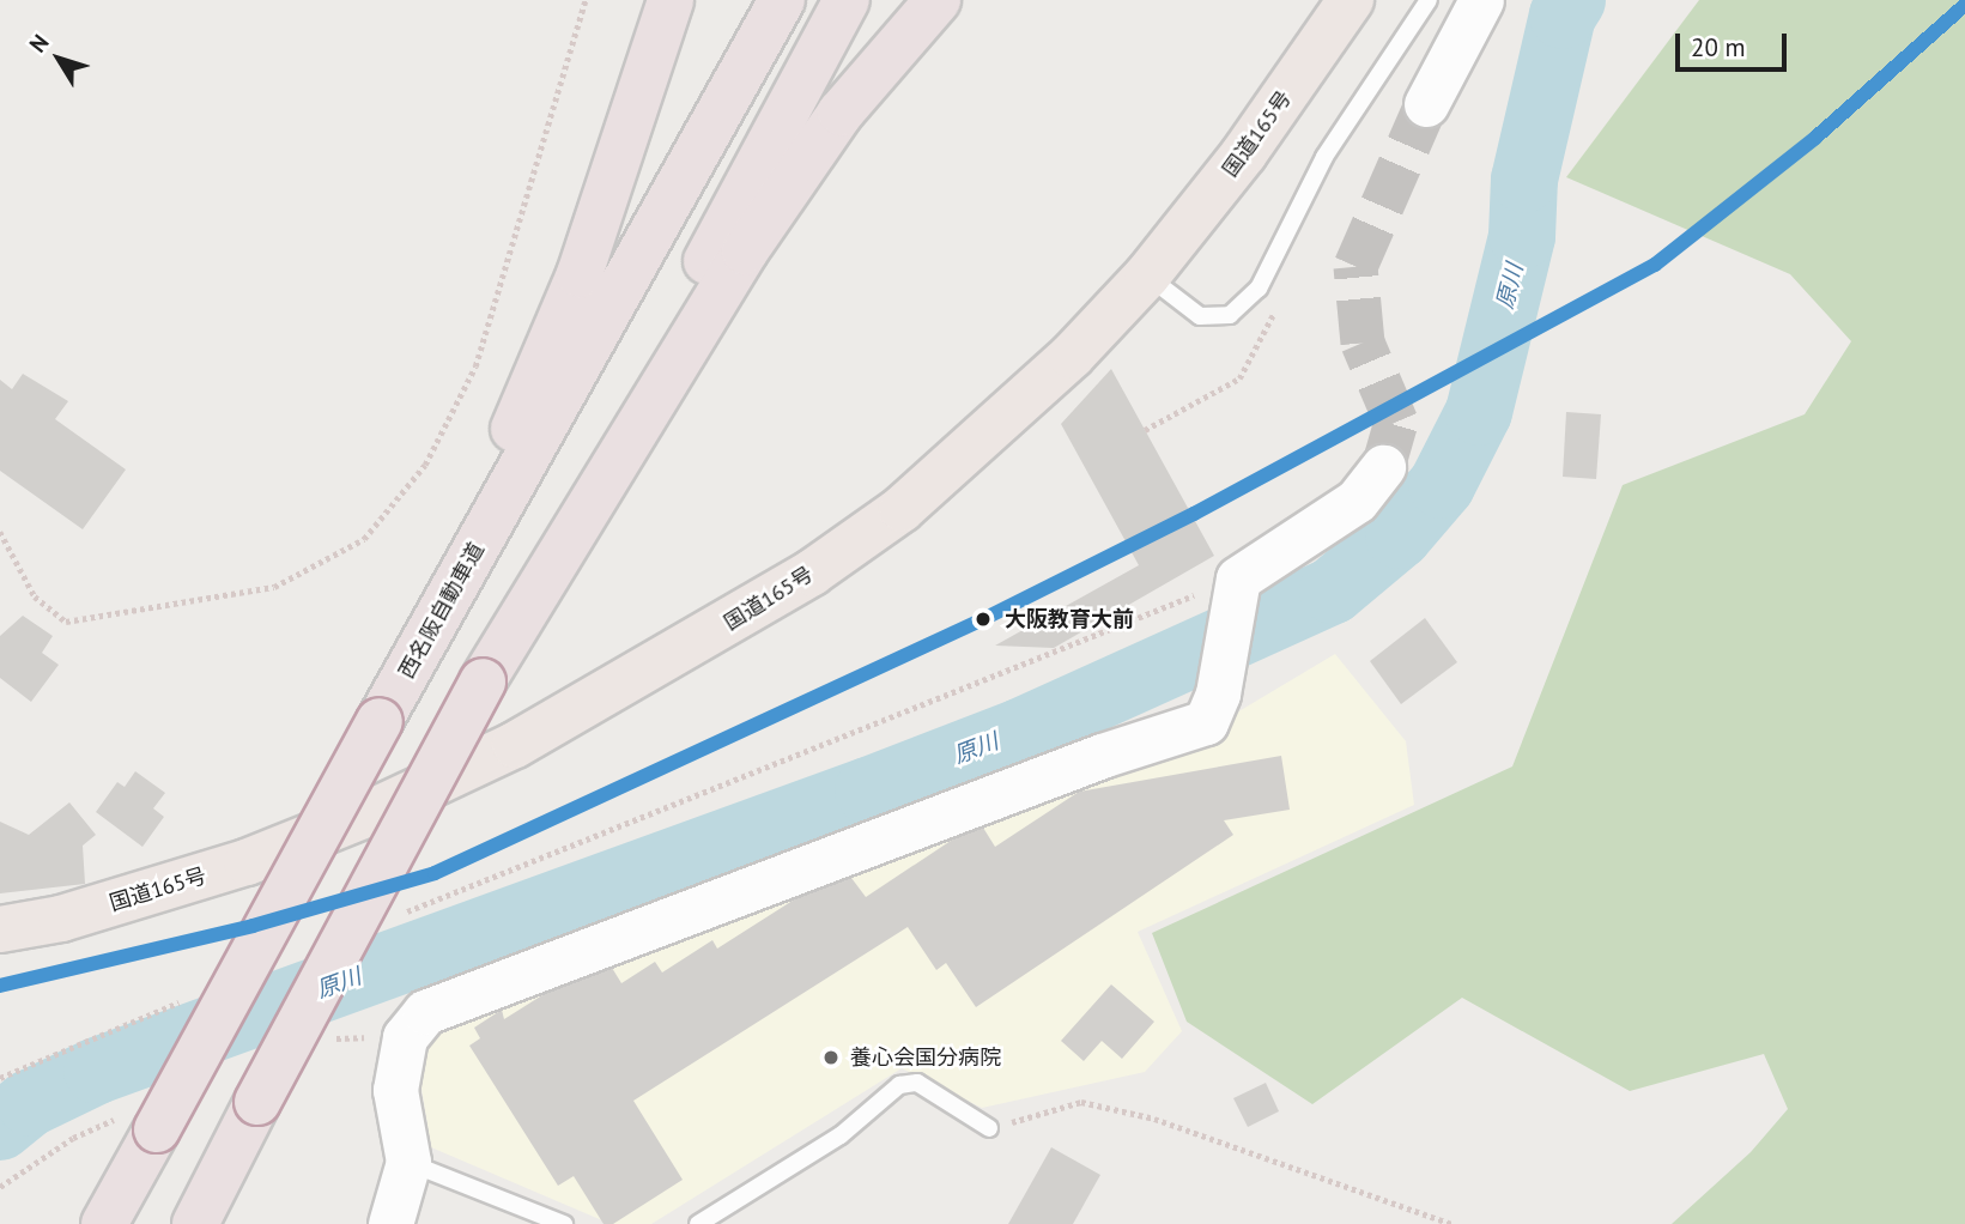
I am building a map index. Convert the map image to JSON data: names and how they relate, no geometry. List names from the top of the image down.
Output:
{
  "streets": {
    "highway": ["国道165号", "西名阪自動車道"]
  },
  "water": ["原川"],
  "places": ["大阪教育大前", "養心会国分病院"],
  "scale_bar": "20 m",
  "north": "top left"
}
